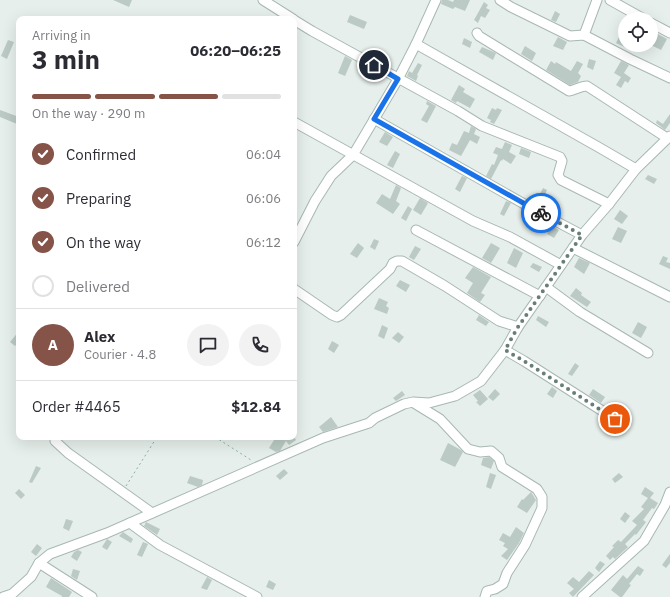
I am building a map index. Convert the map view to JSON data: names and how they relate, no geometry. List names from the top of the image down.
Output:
{
  "page": {
    "heading": ["3 min", "Arriving in", "06:20–06:25"],
    "panel": [
      "Alex",
      "Courier · 4.8",
      "Order #4465",
      "$12.84"
    ],
    "bar": "On the way · 290 m",
    "list": [
      ["Confirmed", "06:04"],
      ["Preparing", "06:06"],
      ["On the way", "06:12"],
      "Delivered"
    ],
    "round": "A"
  }
}
